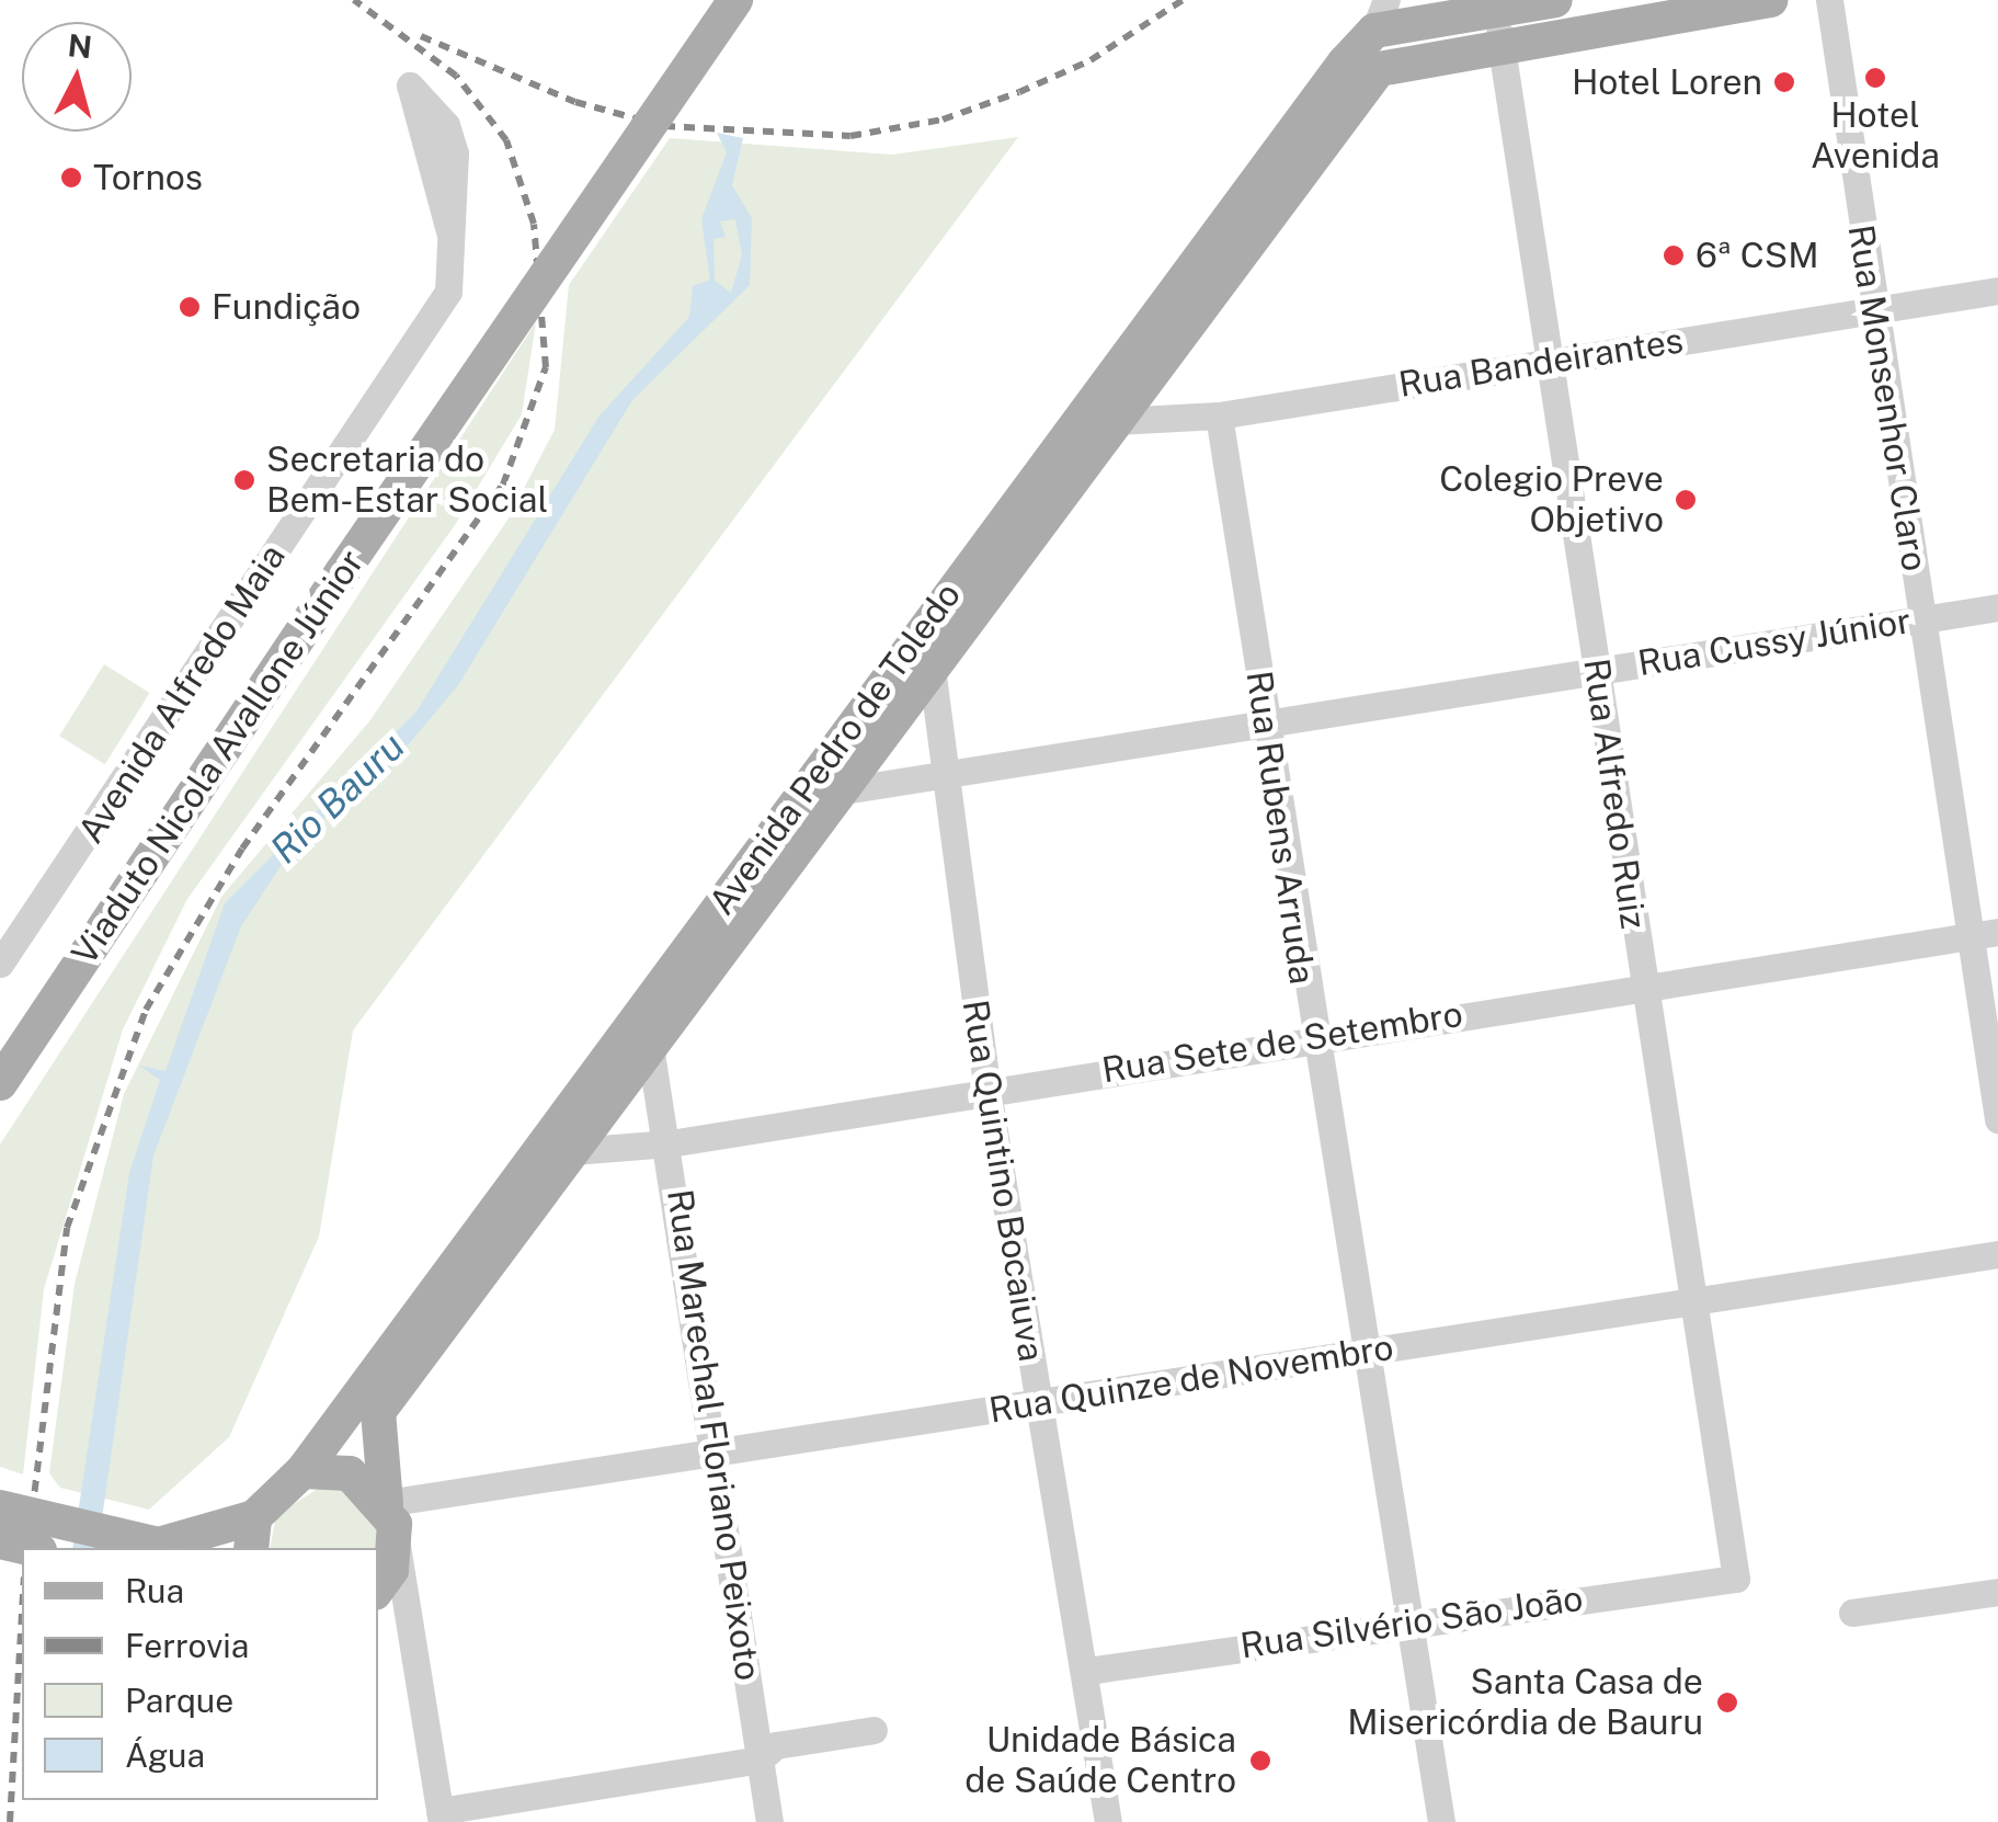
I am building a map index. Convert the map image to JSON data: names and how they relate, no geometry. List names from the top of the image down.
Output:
{
  "streets": {
    "main road": ["Avenida Pedro de Toledo", "Viaduto Nicola Avallone Júnior"],
    "street": [
      "Rua Bandeirantes",
      "Rua Monsenhor Claro",
      "Rua Cussy Júnior",
      "Avenida Alfredo Maia",
      "Rua Alfredo Ruiz",
      "Rua Rubens Arruda",
      "Rua Sete de Setembro",
      "Rua Quintino Bocaiuva",
      "Rua Quinze de Novembro",
      "Rua Marechal Floriano Peixoto",
      "Rua Silvério São João"
    ]
  },
  "crossings": [
    ["Rua Bandeirantes", "Rua Monsenhor Claro"],
    ["Rua Bandeirantes", "Avenida Pedro de Toledo"],
    ["Rua Bandeirantes", "Rua Alfredo Ruiz"],
    ["Rua Bandeirantes", "Rua Rubens Arruda"],
    ["Rua Monsenhor Claro", "Rua Cussy Júnior"],
    ["Rua Monsenhor Claro", "Rua Sete de Setembro"],
    ["Rua Cussy Júnior", "Avenida Pedro de Toledo"],
    ["Rua Cussy Júnior", "Rua Alfredo Ruiz"],
    ["Rua Cussy Júnior", "Rua Rubens Arruda"],
    ["Rua Cussy Júnior", "Rua Quintino Bocaiuva"],
    ["Avenida Pedro de Toledo", "Rua Alfredo Ruiz"],
    ["Avenida Pedro de Toledo", "Rua Sete de Setembro"],
    ["Avenida Pedro de Toledo", "Rua Quintino Bocaiuva"],
    ["Avenida Pedro de Toledo", "Rua Quinze de Novembro"],
    ["Avenida Pedro de Toledo", "Rua Marechal Floriano Peixoto"],
    ["Rua Alfredo Ruiz", "Rua Sete de Setembro"],
    ["Rua Alfredo Ruiz", "Rua Quinze de Novembro"],
    ["Rua Alfredo Ruiz", "Rua Silvério São João"],
    ["Rua Rubens Arruda", "Rua Sete de Setembro"],
    ["Rua Rubens Arruda", "Rua Quinze de Novembro"],
    ["Rua Rubens Arruda", "Rua Silvério São João"],
    ["Rua Sete de Setembro", "Rua Quintino Bocaiuva"],
    ["Rua Sete de Setembro", "Rua Marechal Floriano Peixoto"],
    ["Rua Quintino Bocaiuva", "Rua Quinze de Novembro"],
    ["Rua Quintino Bocaiuva", "Rua Silvério São João"],
    ["Rua Quinze de Novembro", "Rua Marechal Floriano Peixoto"]
  ],
  "water": ["Rio Bauru"],
  "places": [
    "Hotel Avenida",
    "Hotel Loren",
    "Tornos",
    "6ª CSM",
    "Fundição",
    "Secretaria do Bem-Estar Social",
    "Colegio Preve Objetivo",
    "Santa Casa de Misericórdia de Bauru",
    "Unidade Básica de Saúde Centro"
  ],
  "legend": [
    "Rua",
    "Ferrovia",
    "Parque",
    "Água"
  ],
  "north": "top"
}
